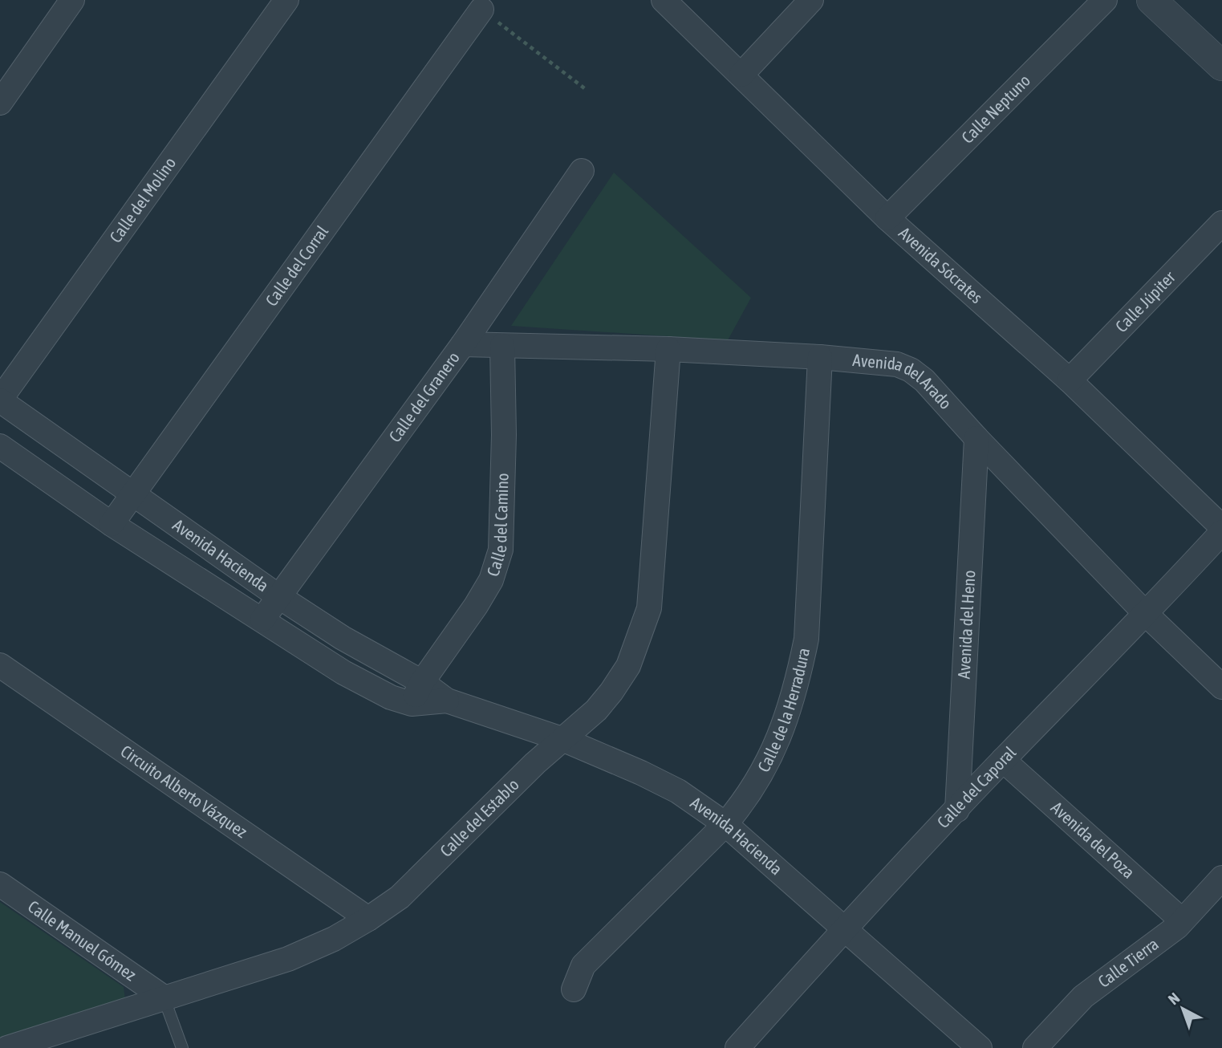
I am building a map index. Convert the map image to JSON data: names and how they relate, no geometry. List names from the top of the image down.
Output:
{
  "streets": {
    "street": [
      "Calle Neptuno",
      "Calle del Molino",
      "Avenida Sócrates",
      "Calle del Corral",
      "Calle Júpiter",
      "Avenida del Arado",
      "Calle del Granero",
      "Calle del Camino",
      "Avenida Hacienda",
      "Avenida del Heno",
      "Calle de la Herradura",
      "Calle del Caporal",
      "Circuito Alberto Vázquez",
      "Calle del Establo",
      "Avenida del Poza",
      "Calle Manuel Gómez",
      "Calle Tierra"
    ]
  },
  "crossings": [
    ["Calle Neptuno", "Avenida Sócrates"],
    ["Calle del Molino", "Avenida Hacienda"],
    ["Avenida Sócrates", "Calle Júpiter"],
    ["Calle del Corral", "Avenida Hacienda"],
    ["Avenida del Arado", "Calle del Granero"],
    ["Avenida del Arado", "Calle del Camino"],
    ["Avenida del Arado", "Avenida del Heno"],
    ["Avenida del Arado", "Calle de la Herradura"],
    ["Avenida del Arado", "Calle del Caporal"],
    ["Avenida del Arado", "Calle del Establo"],
    ["Calle del Granero", "Avenida Hacienda"],
    ["Calle del Camino", "Avenida Hacienda"],
    ["Avenida Hacienda", "Calle de la Herradura"],
    ["Avenida Hacienda", "Calle del Caporal"],
    ["Avenida Hacienda", "Calle del Establo"],
    ["Avenida del Heno", "Calle del Caporal"],
    ["Calle del Caporal", "Avenida del Poza"],
    ["Circuito Alberto Vázquez", "Calle del Establo"],
    ["Calle del Establo", "Calle Manuel Gómez"],
    ["Avenida del Poza", "Calle Tierra"]
  ],
  "north": "top left"
}
